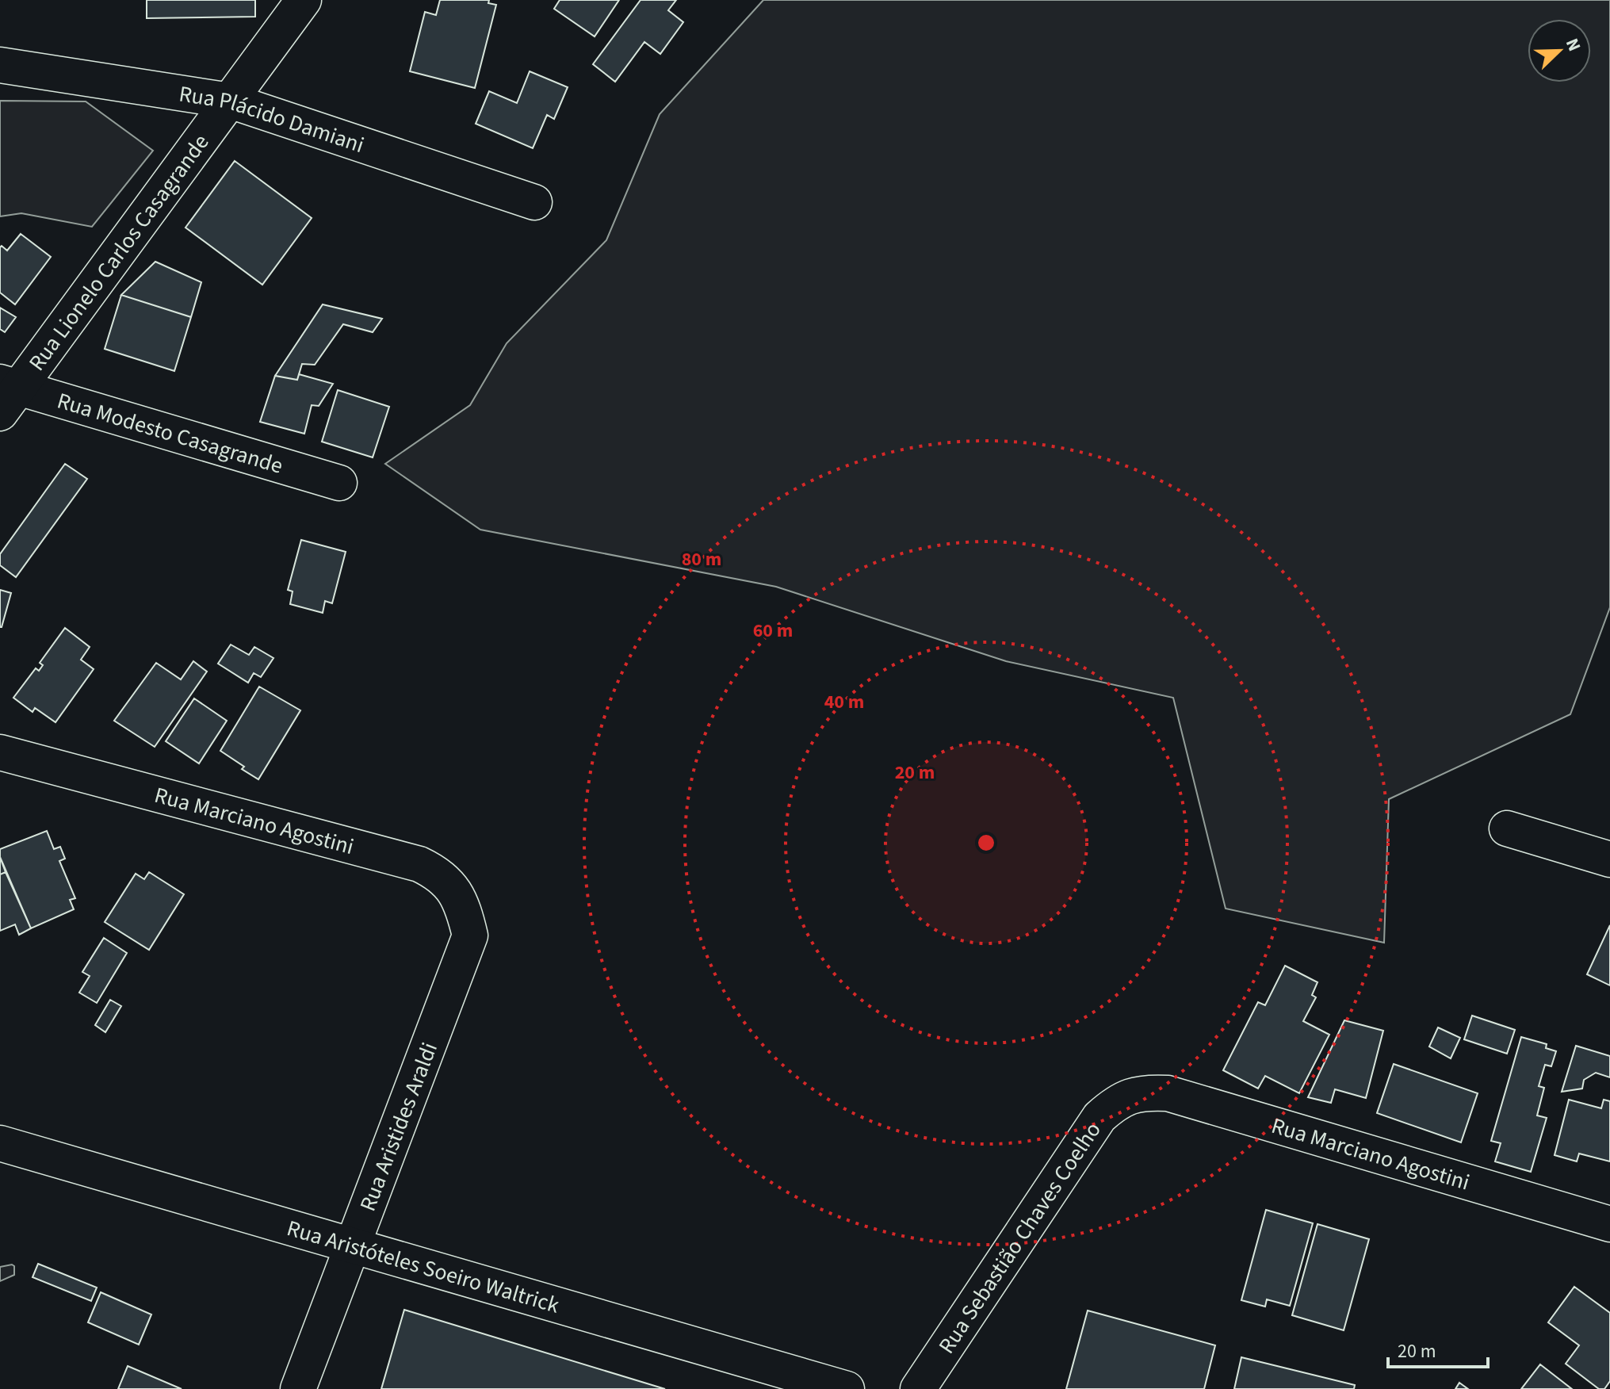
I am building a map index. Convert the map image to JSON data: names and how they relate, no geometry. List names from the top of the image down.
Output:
{
  "streets": {
    "street": [
      "Rua Plácido Damiani",
      "Rua Lionelo Carlos Casagrande",
      "Rua Modesto Casagrande",
      "Rua Marciano Agostini",
      "Rua Aristides Araldi",
      "Rua Sebastião Chaves Coelho",
      "Rua Aristóteles Soeiro Waltrick"
    ]
  },
  "crossings": [
    ["Rua Plácido Damiani", "Rua Lionelo Carlos Casagrande"],
    ["Rua Lionelo Carlos Casagrande", "Rua Modesto Casagrande"],
    ["Rua Marciano Agostini", "Rua Aristides Araldi"],
    ["Rua Marciano Agostini", "Rua Sebastião Chaves Coelho"],
    ["Rua Aristides Araldi", "Rua Aristóteles Soeiro Waltrick"]
  ],
  "scale_bar": "20 m",
  "north": "top right",
  "rings": [
    "80 m",
    "60 m",
    "40 m",
    "20 m"
  ]
}
